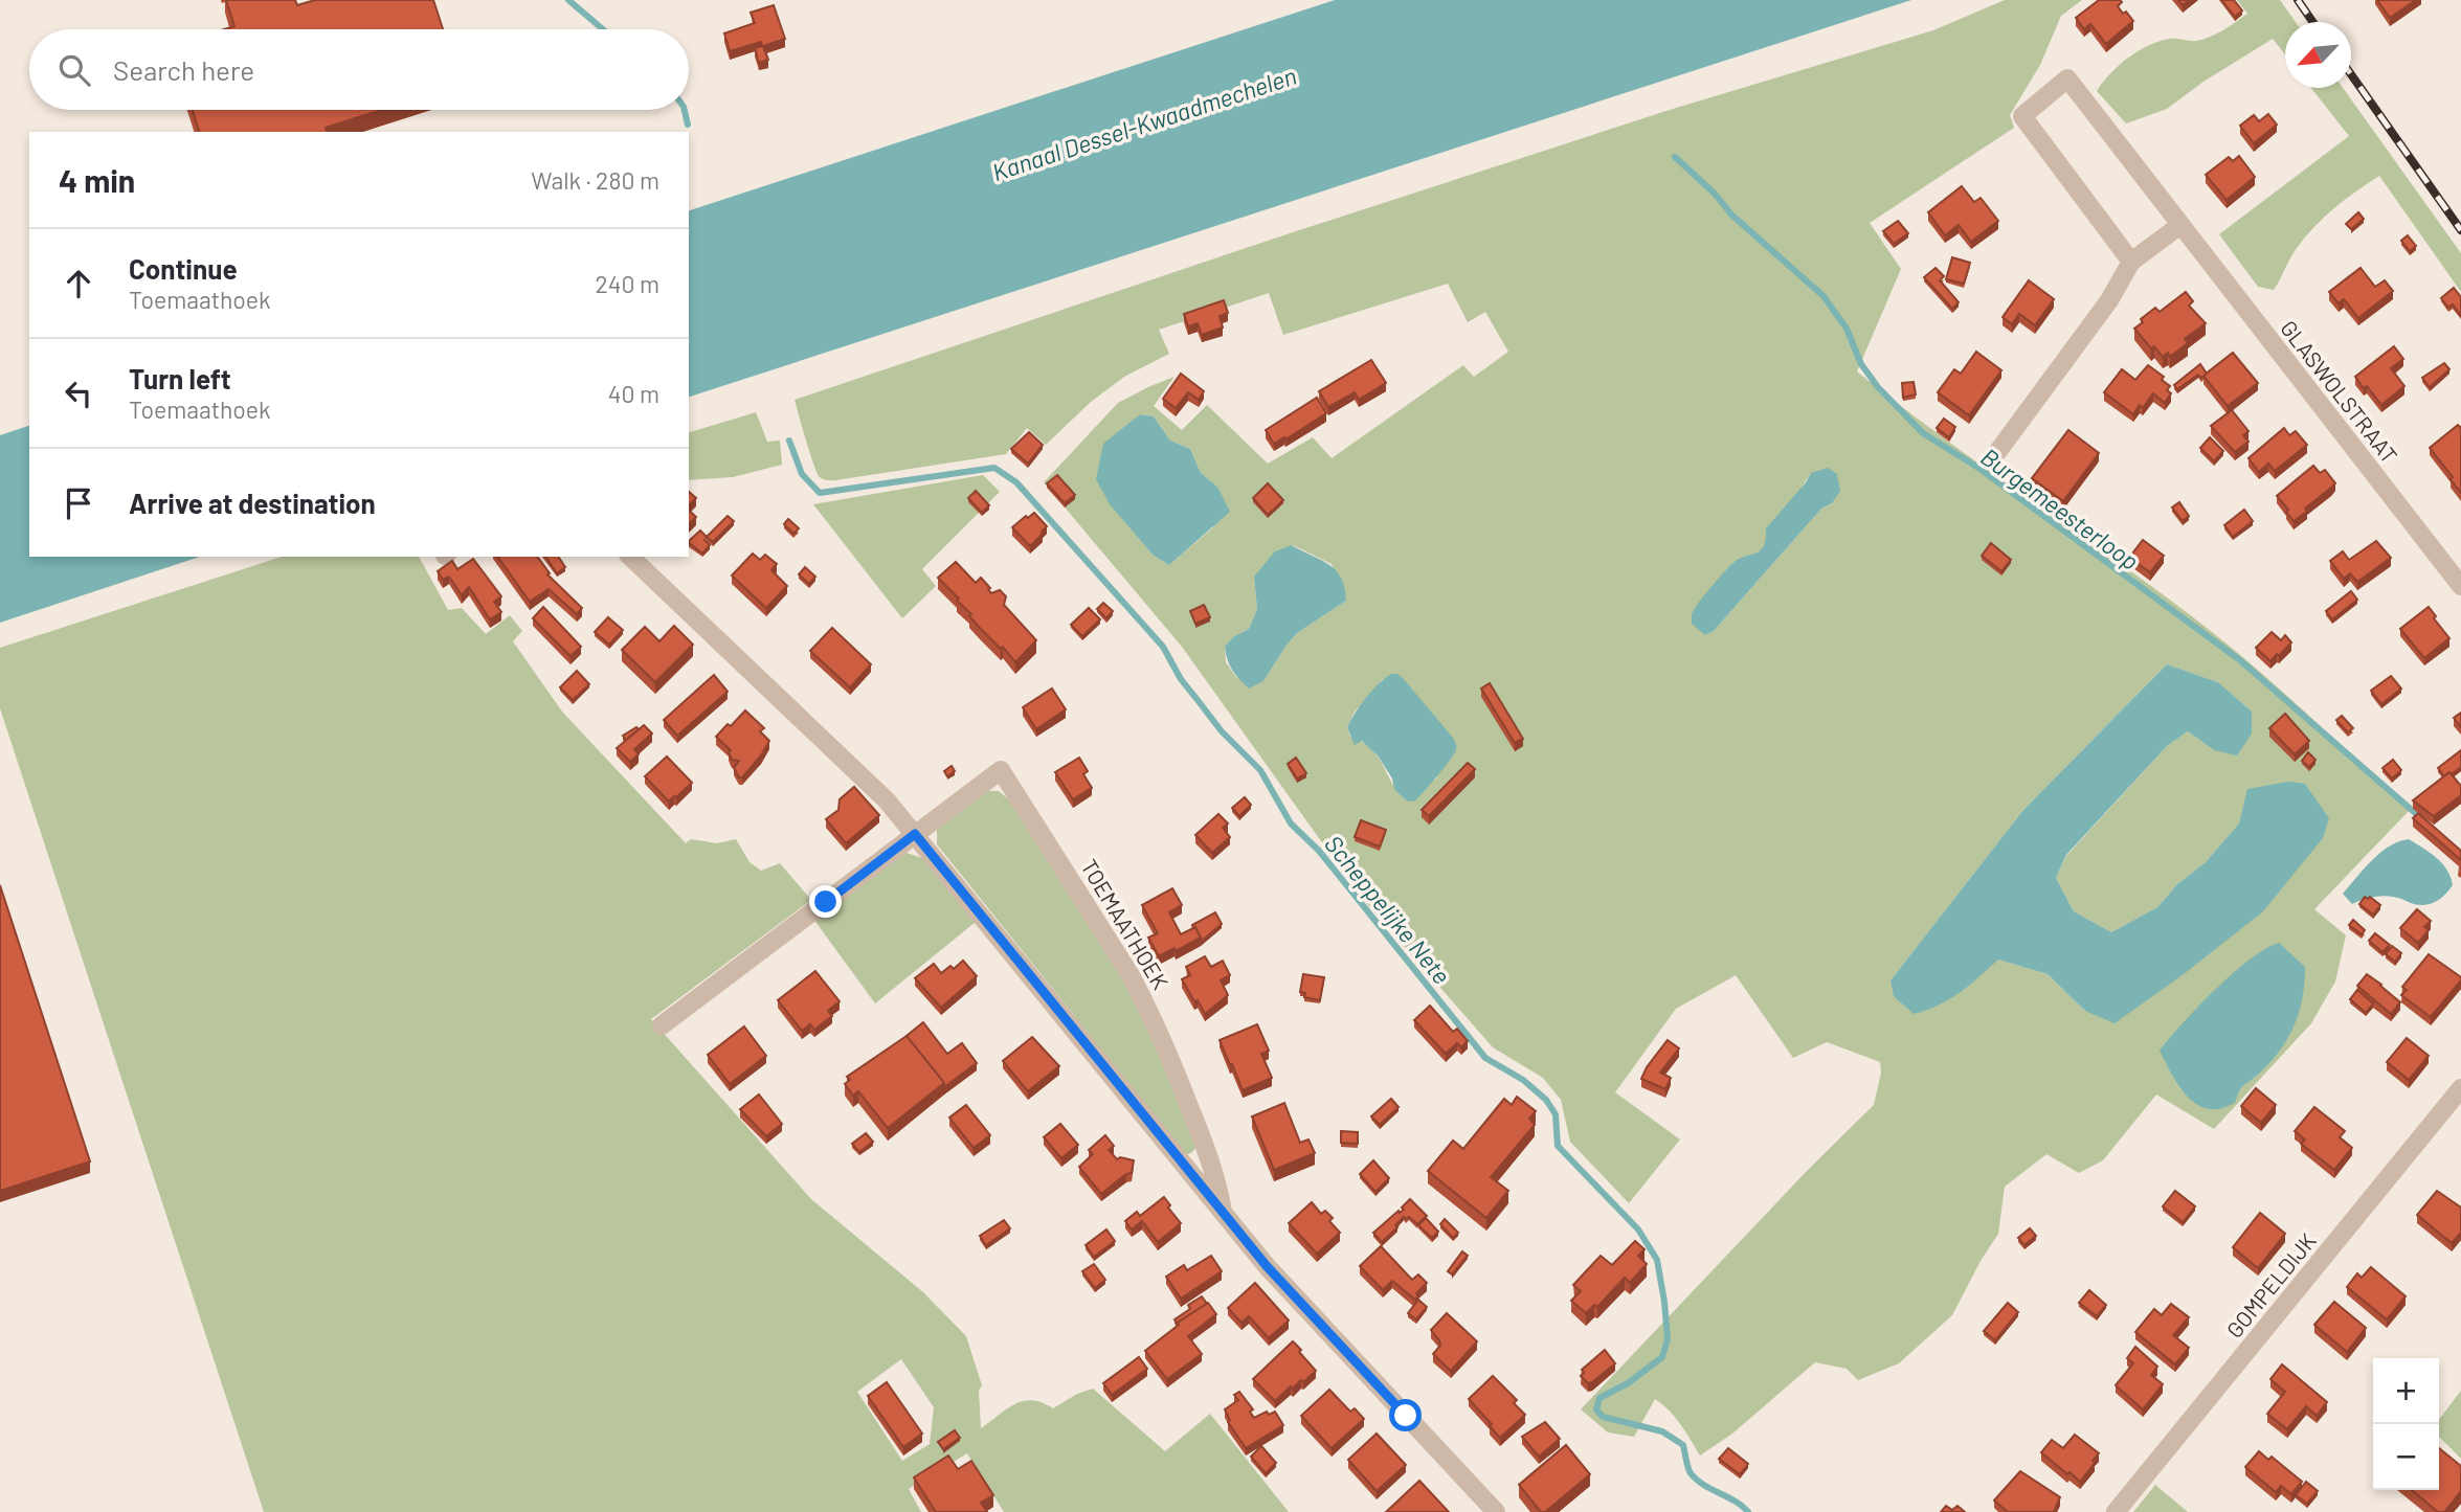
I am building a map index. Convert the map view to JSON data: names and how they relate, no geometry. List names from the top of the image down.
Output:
{
  "streets": {
    "street": ["GLASWOLSTRAAT", "TOEMAATHOEK", "GOMPELDIJK"]
  },
  "water": ["Kanaal Dessel-Kwaadmechelen", "Burgemeesterloop", "Scheppelijke Nete"],
  "north": "bottom left",
  "page": {
    "search": "Search here",
    "heading": ["4 min", "Walk · 280 m"],
    "list": [
      ["Continue", "Toemaathoek", "240 m"],
      ["Turn left", "Toemaathoek", "40 m"],
      "Arrive at destination"
    ],
    "map_buttons": ["+", "−"]
  }
}
